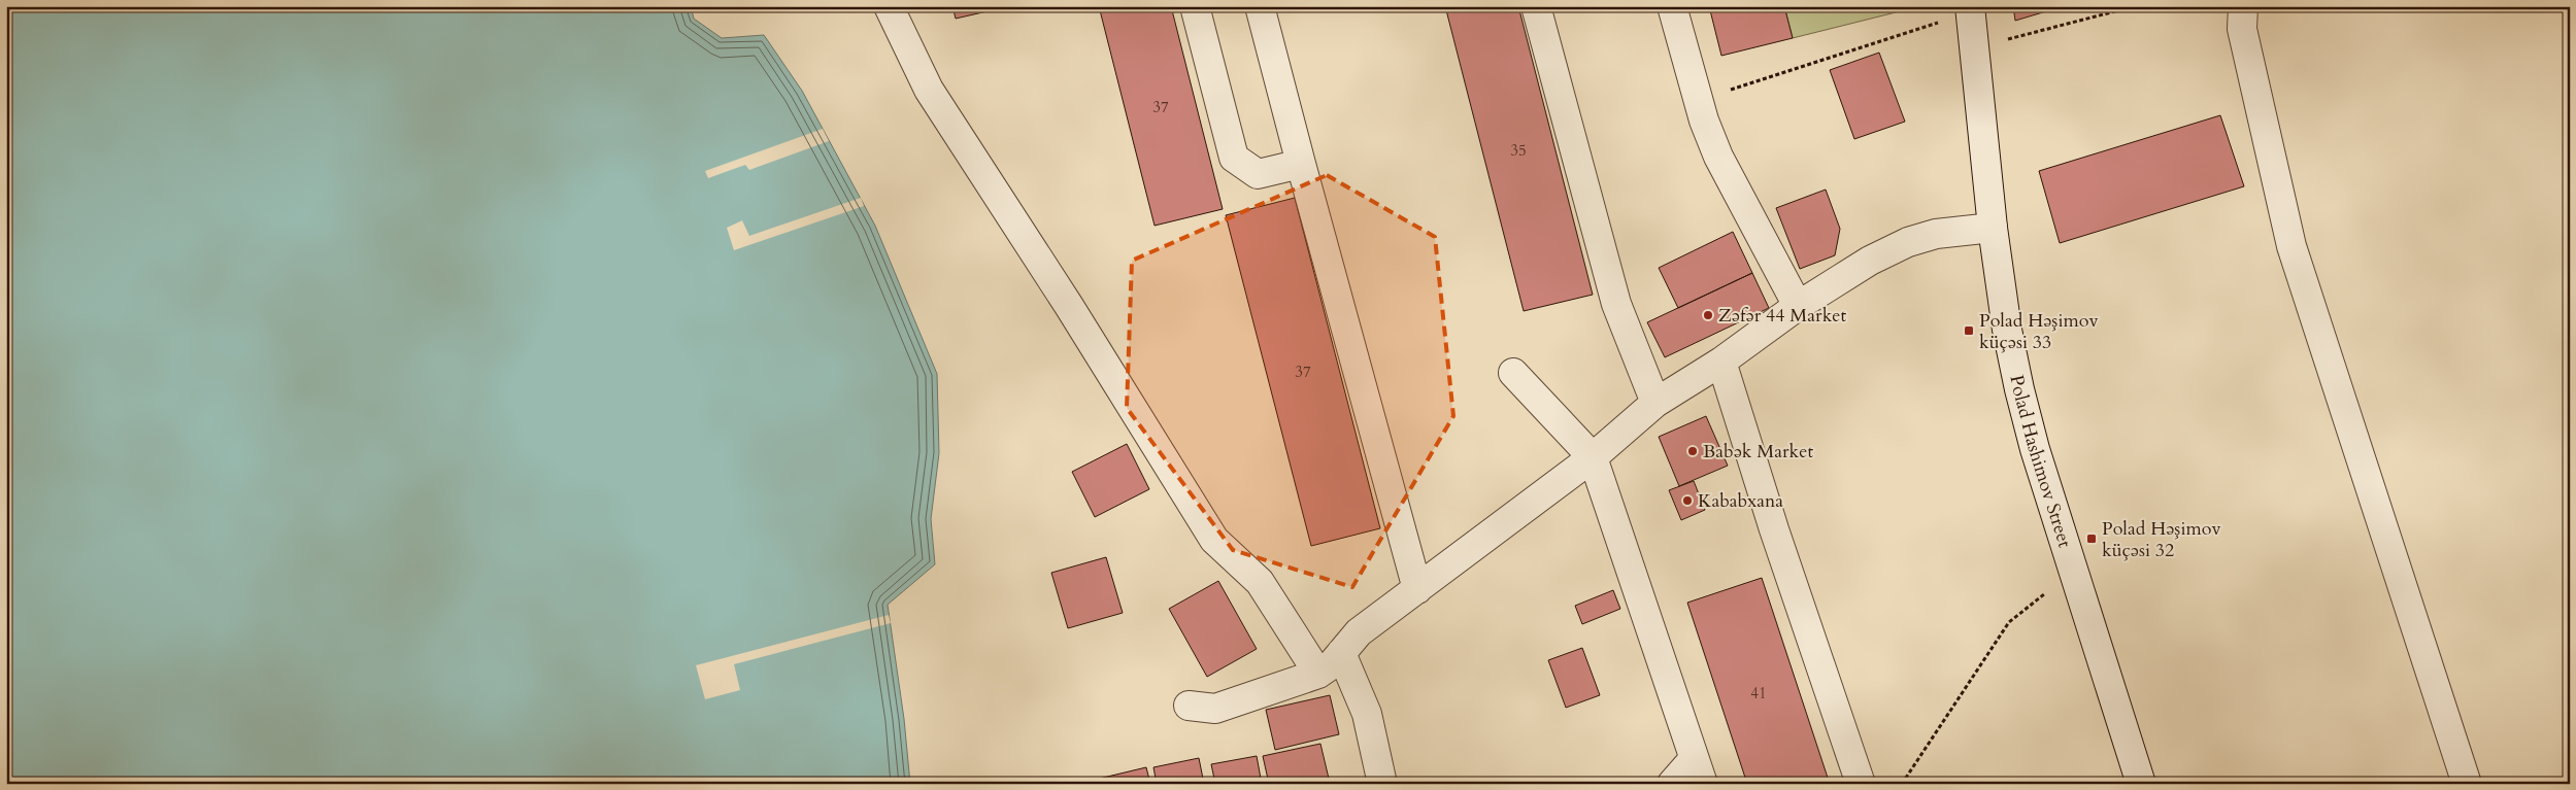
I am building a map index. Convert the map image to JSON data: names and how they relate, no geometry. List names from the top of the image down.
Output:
{
  "streets": {
    "street": ["Polad Hashimov Street"]
  },
  "places": {
    "other": ["Zəfər 44 Market", "Babək Market", "Kababxana"],
    "transit": ["Polad Həşimov küçəsi 33", "Polad Həşimov küçəsi 32"]
  },
  "house_numbers": [
    "37",
    "35",
    "37",
    "41"
  ]
}
